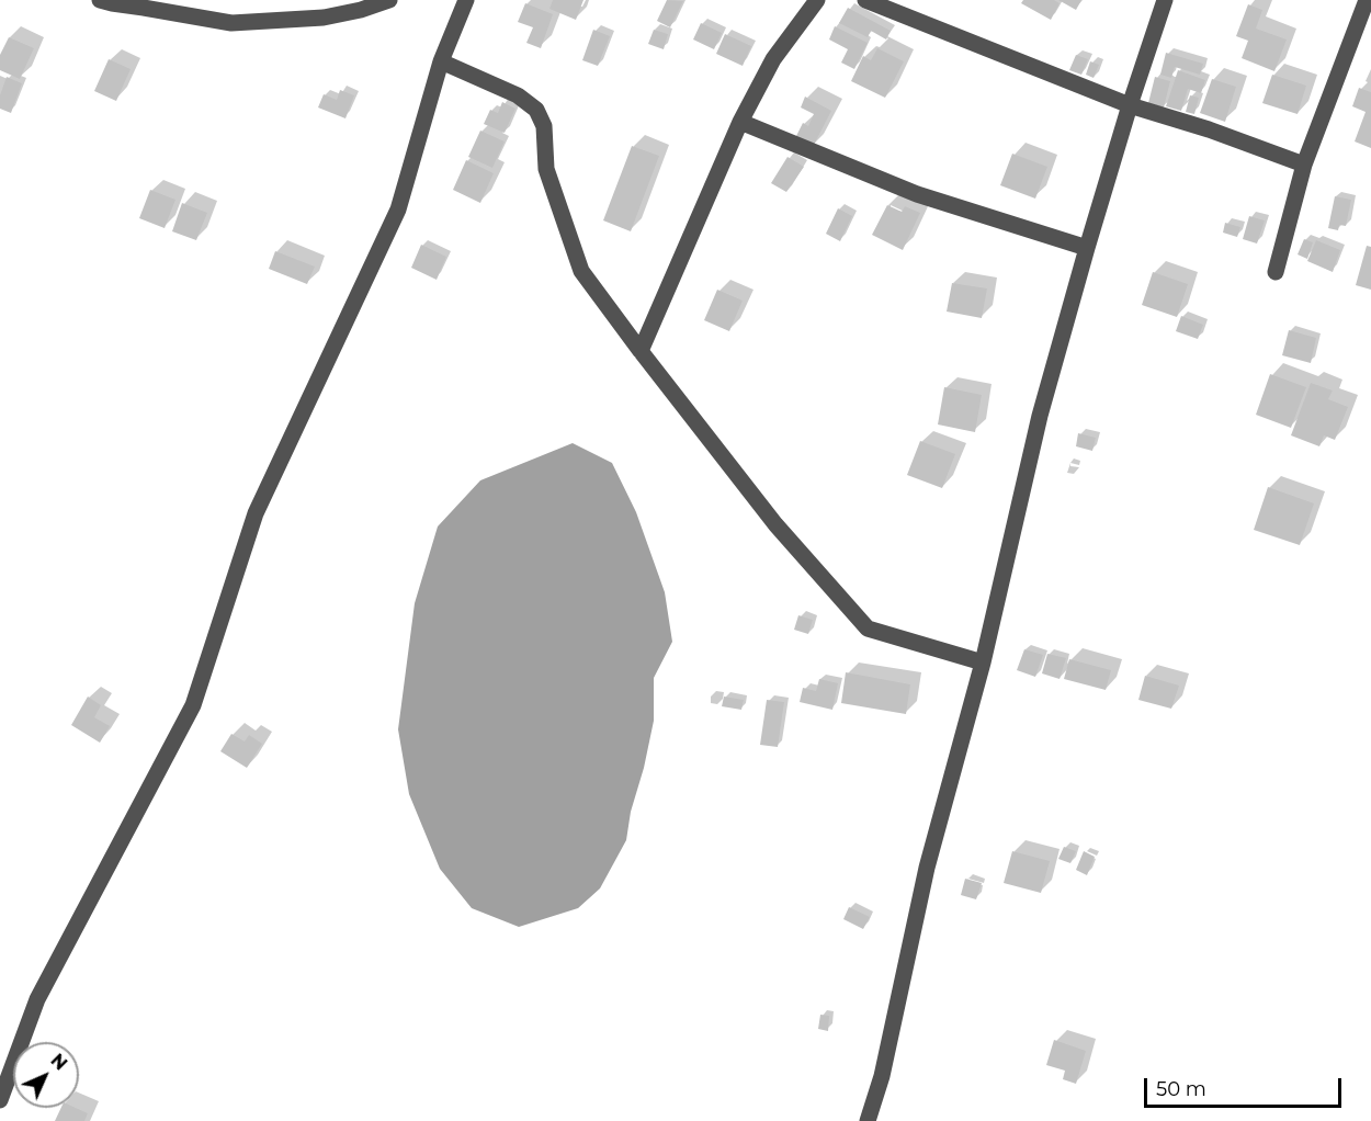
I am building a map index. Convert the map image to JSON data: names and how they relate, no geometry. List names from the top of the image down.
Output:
{
  "scale_bar": "50 m",
  "north": "top right"
}
